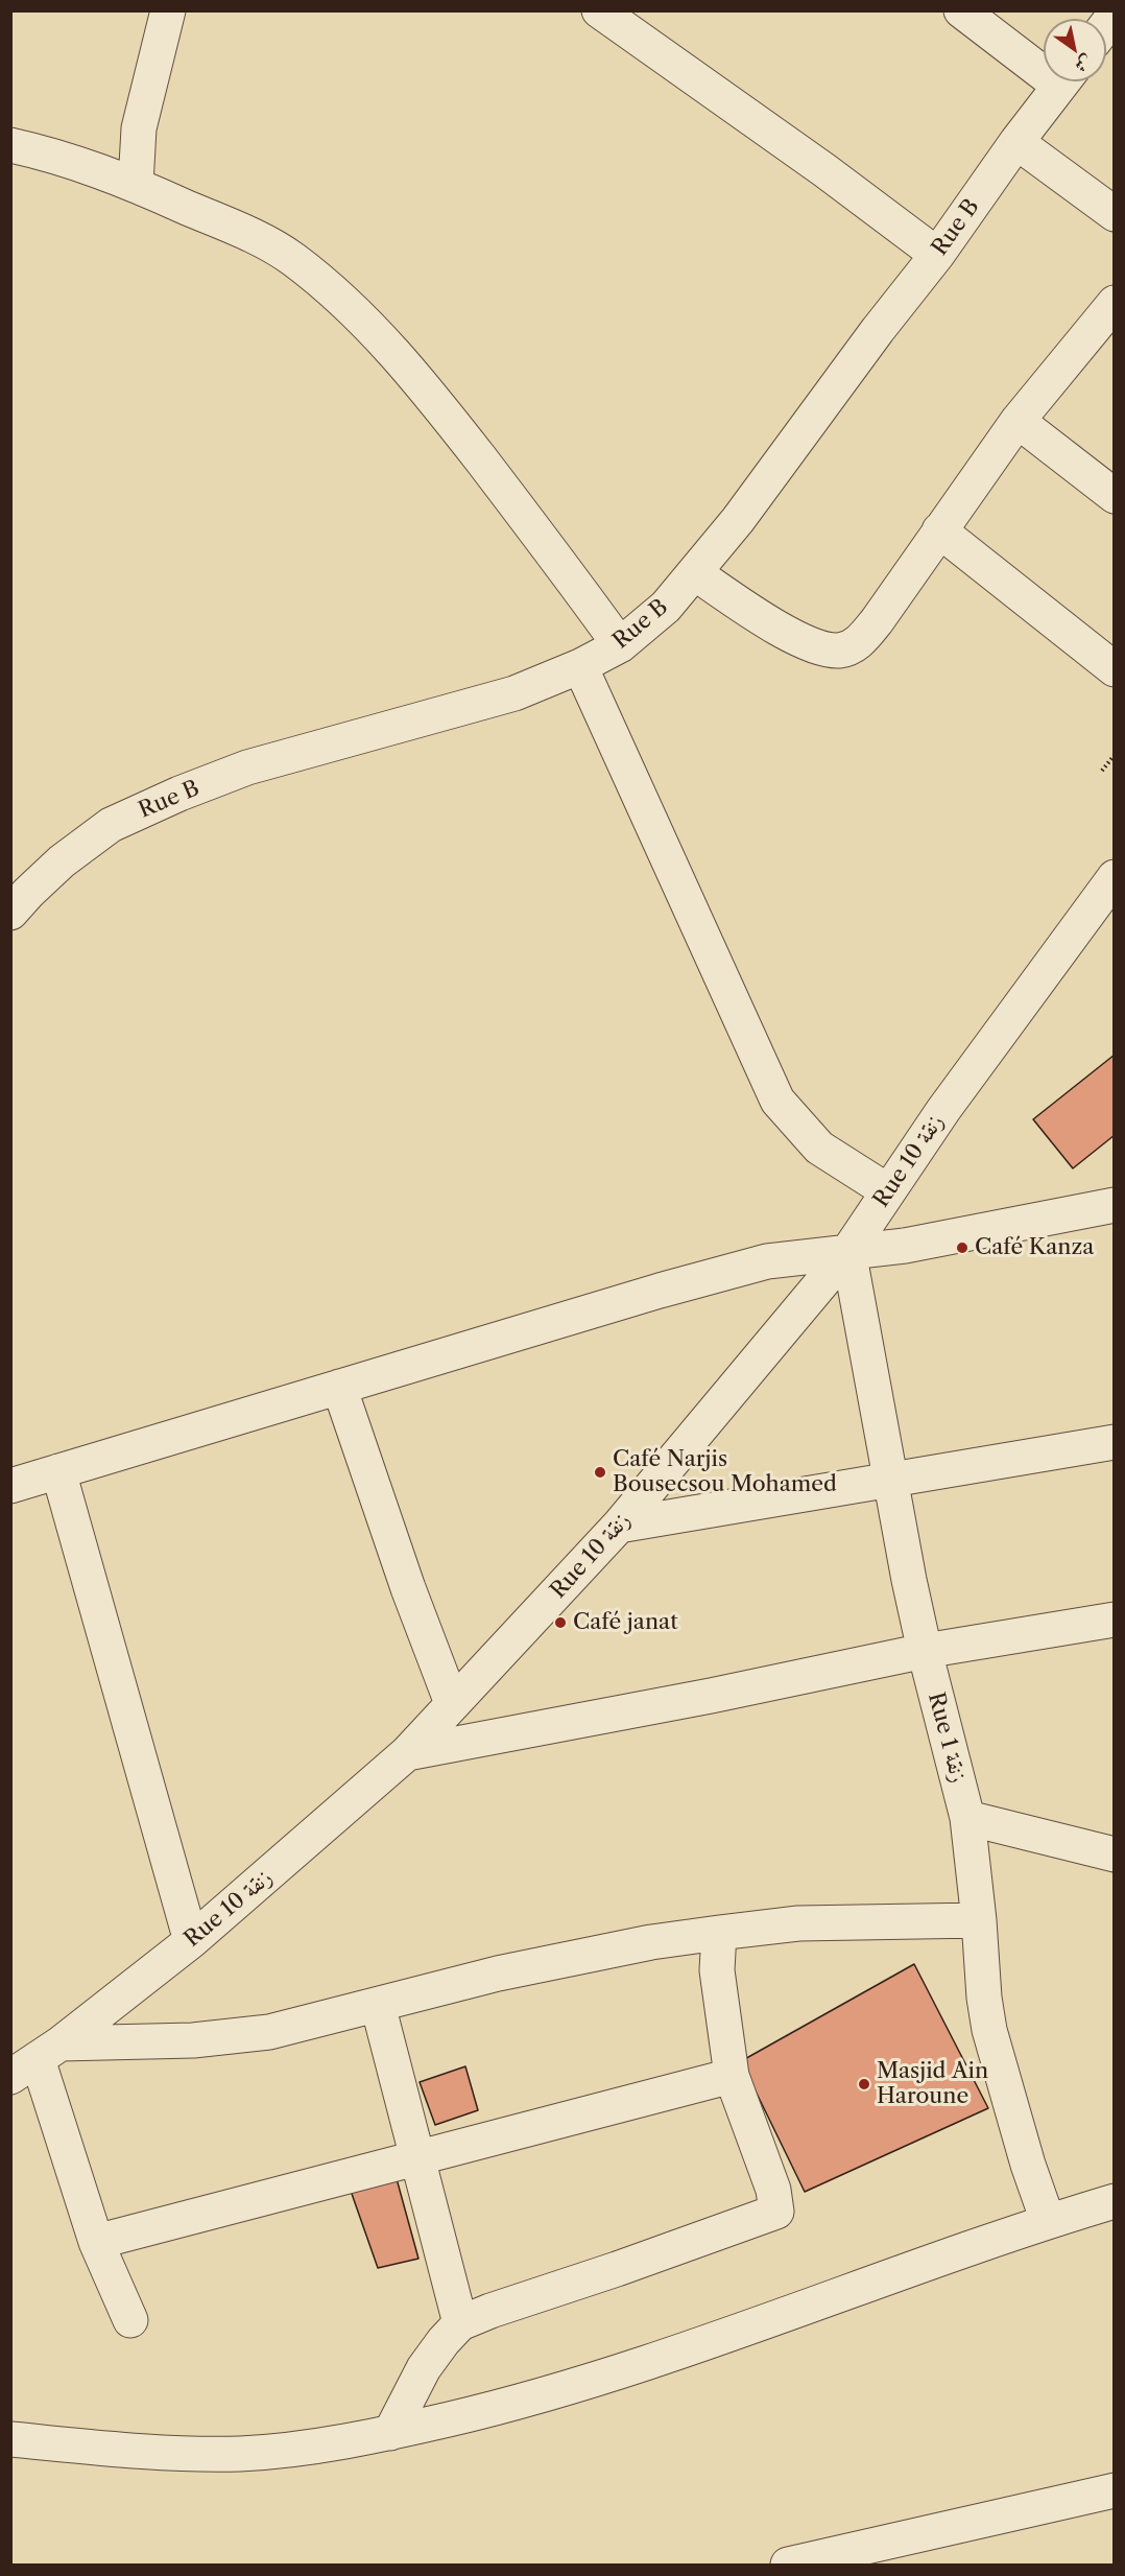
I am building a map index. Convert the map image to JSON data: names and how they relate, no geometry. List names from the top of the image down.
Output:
{
  "streets": {
    "street": ["Rue B", "Rue 10 زنقة", "Rue 1 زنقة"]
  },
  "crossings": [
    ["Rue 10 زنقة", "Rue 1 زنقة"]
  ],
  "places": [
    "Café Kanza",
    "Café Narjis Bousecsou Mohamed",
    "Café janat",
    "Masjid Ain Haroune"
  ],
  "north": "bottom right"
}
